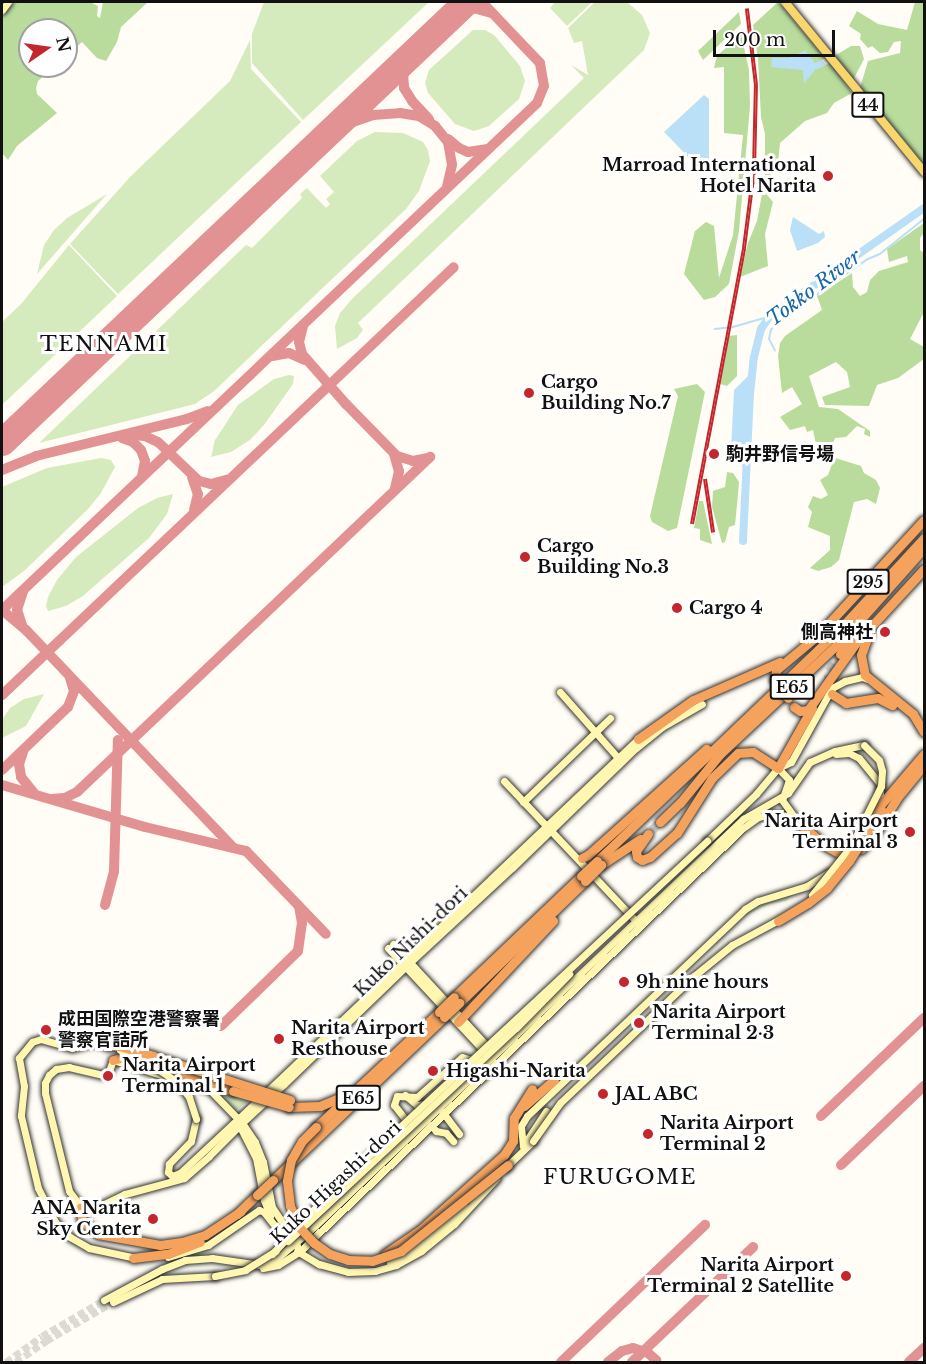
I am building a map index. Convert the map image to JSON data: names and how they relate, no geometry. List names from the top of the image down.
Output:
{
  "streets": {
    "highway": ["295", "E65"],
    "main road": ["44"],
    "street": ["Kuko Nishi-dori", "Kuko Higashi-dori"]
  },
  "crossings": [
    ["295", "E65"],
    ["295", "Kuko Nishi-dori"]
  ],
  "districts": ["TENNAMI", "FURUGOME"],
  "water": ["Tokko River"],
  "places": [
    "Marroad International Hotel Narita",
    "Cargo Building No.7",
    "駒井野信号場",
    "Cargo Building No.3",
    "Cargo 4",
    "側高神社",
    "Narita Airport Terminal 3",
    "9h nine hours",
    "Narita Airport Terminal 2·3",
    "成田国際空港警察署 警察官詰所",
    "Narita Airport Resthouse",
    "Higashi-Narita",
    "Narita Airport Terminal 1",
    "JAL ABC",
    "Narita Airport Terminal 2",
    "ANA Narita Sky Center",
    "Narita Airport Terminal 2 Satellite"
  ],
  "scale_bar": "200 m",
  "north": "right"
}
